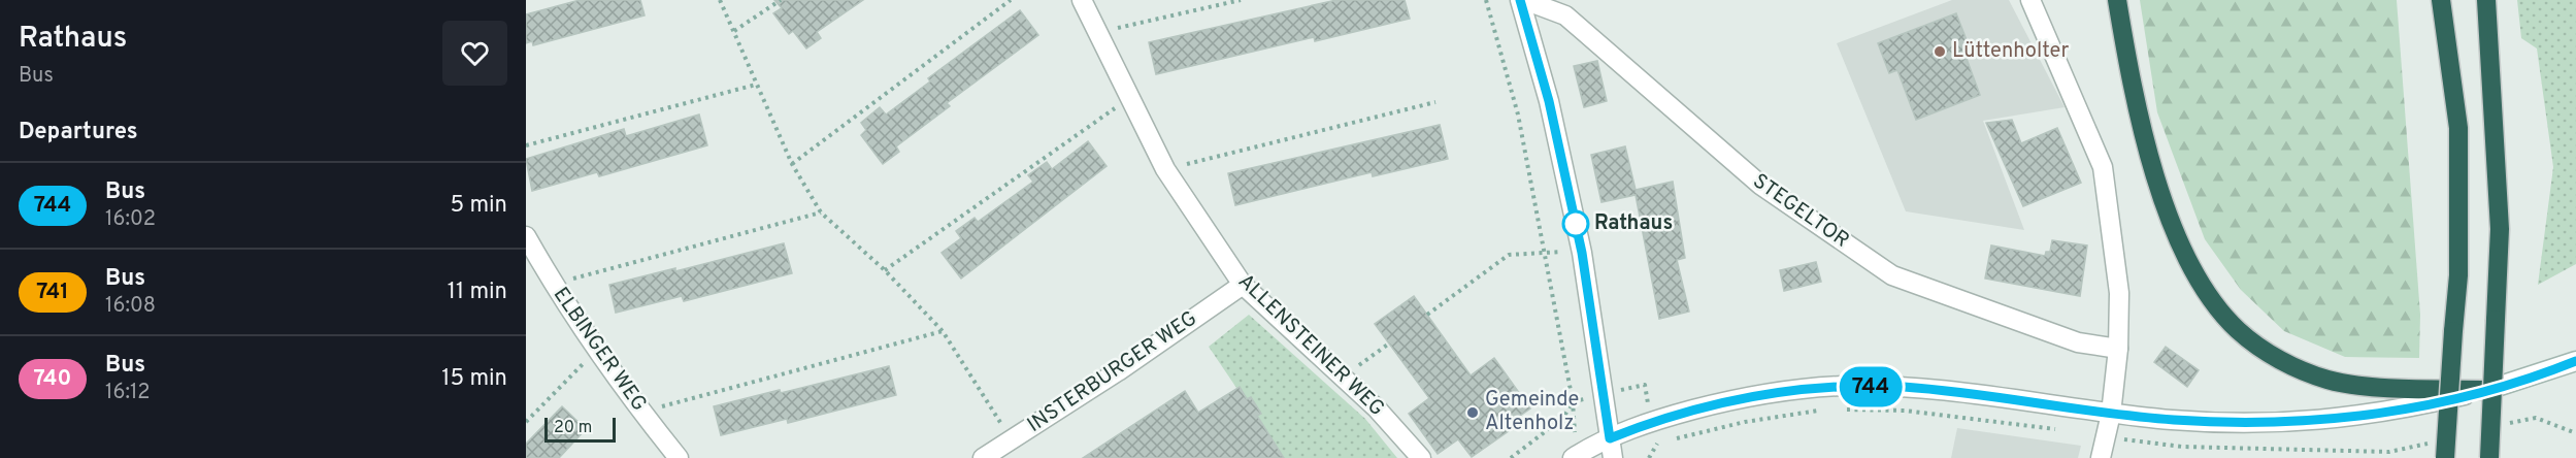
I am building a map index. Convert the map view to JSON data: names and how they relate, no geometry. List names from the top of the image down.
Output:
{
  "streets": {
    "street": [
      "STEGELTOR",
      "ALLENSTEINER WEG",
      "ELBINGER WEG",
      "INSTERBURGER WEG"
    ]
  },
  "crossings": [
    ["ALLENSTEINER WEG", "INSTERBURGER WEG"]
  ],
  "places": ["Lüttenholter", "Rathaus", "Gemeinde Altenholz"],
  "lines": ["bus line 744"],
  "scale_bar": "20 m",
  "page": {
    "heading": [
      ["Rathaus", "Bus"],
      "Departures"
    ],
    "on_map": "744",
    "list": [
      {
        "mark": "744",
        "name": "Bus",
        "note": "16:02",
        "value": "5 min"
      },
      {
        "mark": "741",
        "name": "Bus",
        "note": "16:08",
        "value": "11 min"
      },
      {
        "mark": "740",
        "name": "Bus",
        "note": "16:12",
        "value": "15 min"
      }
    ],
    "scale": "20 m"
  }
}
